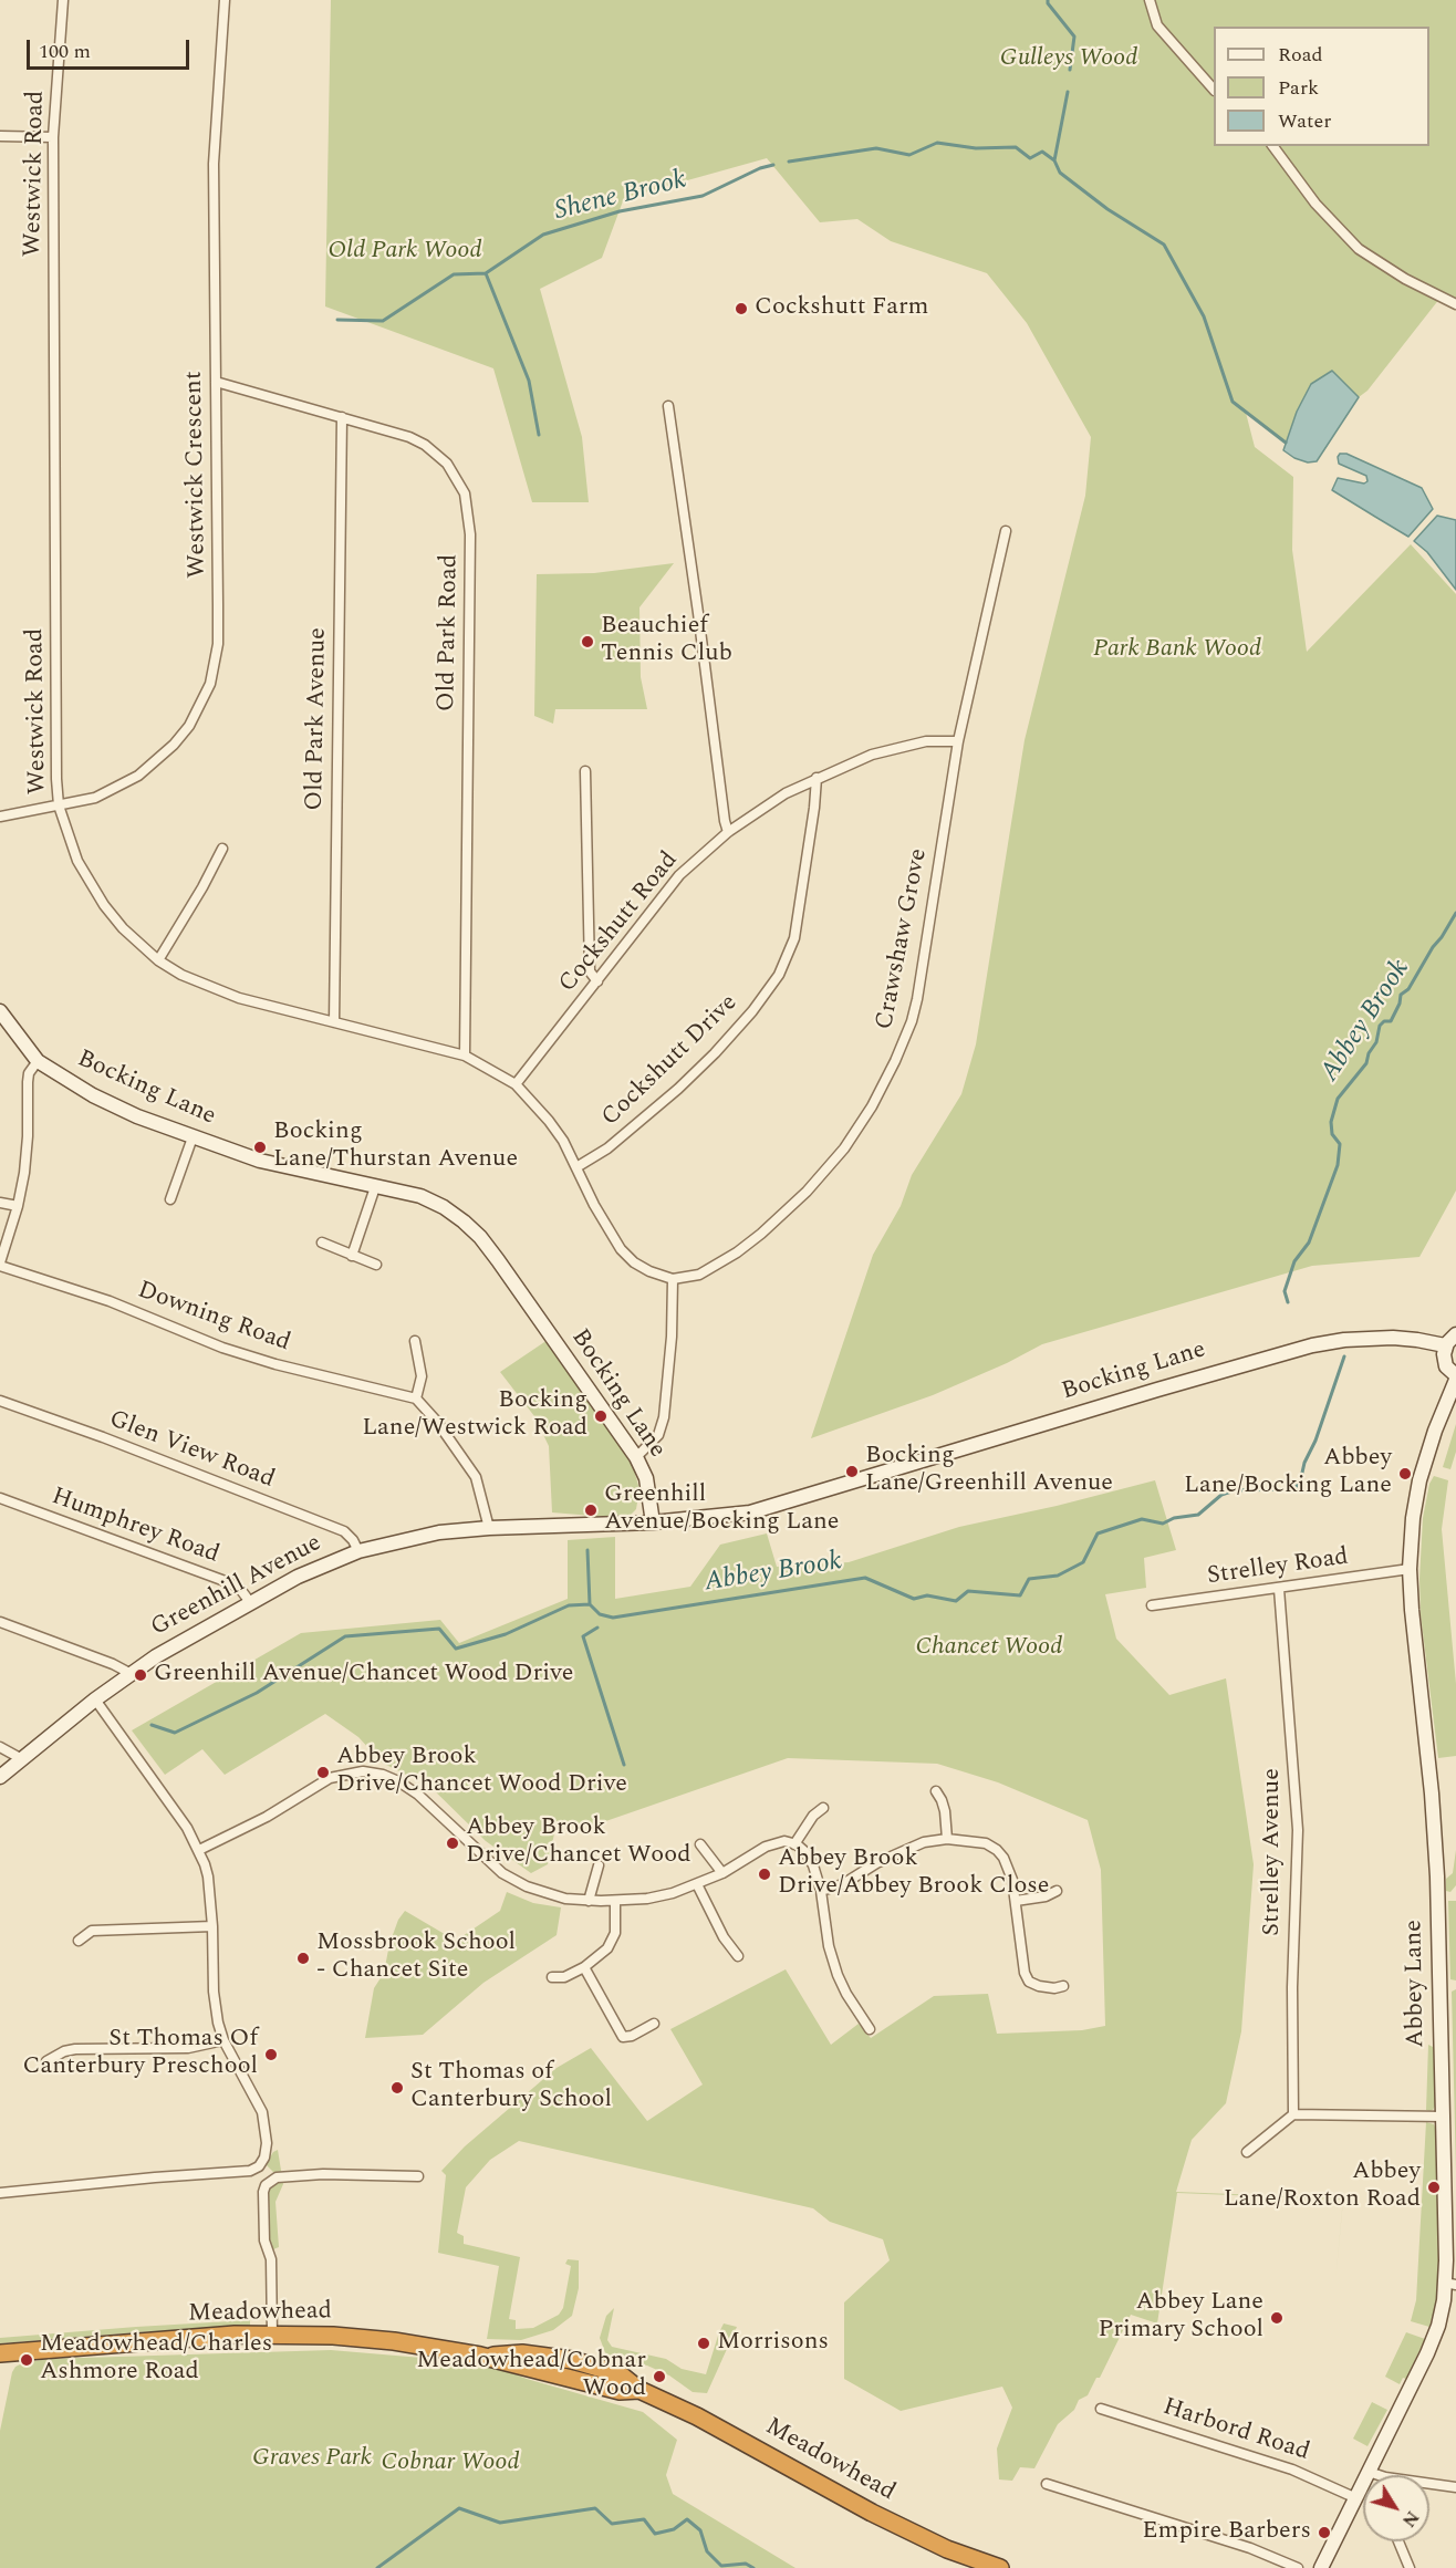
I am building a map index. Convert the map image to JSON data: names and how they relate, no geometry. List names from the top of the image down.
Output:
{
  "streets": {
    "highway": ["Meadowhead"],
    "street": [
      "Westwick Road",
      "Westwick Crescent",
      "Old Park Road",
      "Old Park Avenue",
      "Cockshutt Road",
      "Crawshaw Grove",
      "Cockshutt Drive",
      "Bocking Lane",
      "Downing Road",
      "Glen View Road",
      "Humphrey Road",
      "Strelley Road",
      "Greenhill Avenue",
      "Strelley Avenue",
      "Abbey Lane",
      "Harbord Road"
    ]
  },
  "crossings": [
    ["Westwick Road", "Westwick Crescent"],
    ["Westwick Road", "Old Park Road"],
    ["Westwick Road", "Old Park Avenue"],
    ["Westwick Road", "Cockshutt Road"],
    ["Westwick Road", "Crawshaw Grove"],
    ["Westwick Road", "Cockshutt Drive"],
    ["Westwick Crescent", "Old Park Road"],
    ["Old Park Road", "Old Park Avenue"],
    ["Cockshutt Road", "Crawshaw Grove"],
    ["Cockshutt Road", "Cockshutt Drive"],
    ["Bocking Lane", "Greenhill Avenue"],
    ["Bocking Lane", "Abbey Lane"],
    ["Glen View Road", "Greenhill Avenue"],
    ["Humphrey Road", "Greenhill Avenue"],
    ["Strelley Road", "Strelley Avenue"],
    ["Strelley Road", "Abbey Lane"],
    ["Abbey Lane", "Harbord Road"]
  ],
  "water": ["Shene Brook", "Abbey Brook"],
  "parks": [
    "Gulleys Wood",
    "Old Park Wood",
    "Park Bank Wood",
    "Chancet Wood",
    "Graves Park",
    "Cobnar Wood"
  ],
  "places": [
    "Cockshutt Farm",
    "Beauchief Tennis Club",
    "Bocking Lane/Thurstan Avenue",
    "Bocking Lane/Westwick Road",
    "Bocking Lane/Greenhill Avenue",
    "Abbey Lane/Bocking Lane",
    "Greenhill Avenue/Bocking Lane",
    "Greenhill Avenue/Chancet Wood Drive",
    "Abbey Brook Drive/Chancet Wood Drive",
    "Abbey Brook Drive/Chancet Wood",
    "Abbey Brook Drive/Abbey Brook Close",
    "Mossbrook School - Chancet Site",
    "St Thomas Of Canterbury Preschool",
    "St Thomas of Canterbury School",
    "Abbey Lane/Roxton Road",
    "Abbey Lane Primary School",
    "Morrisons",
    "Meadowhead/Charles Ashmore Road",
    "Meadowhead/Cobnar Wood",
    "Empire Barbers"
  ],
  "legend": ["Road", "Park", "Water"],
  "scale_bar": "100 m",
  "north": "bottom right"
}
